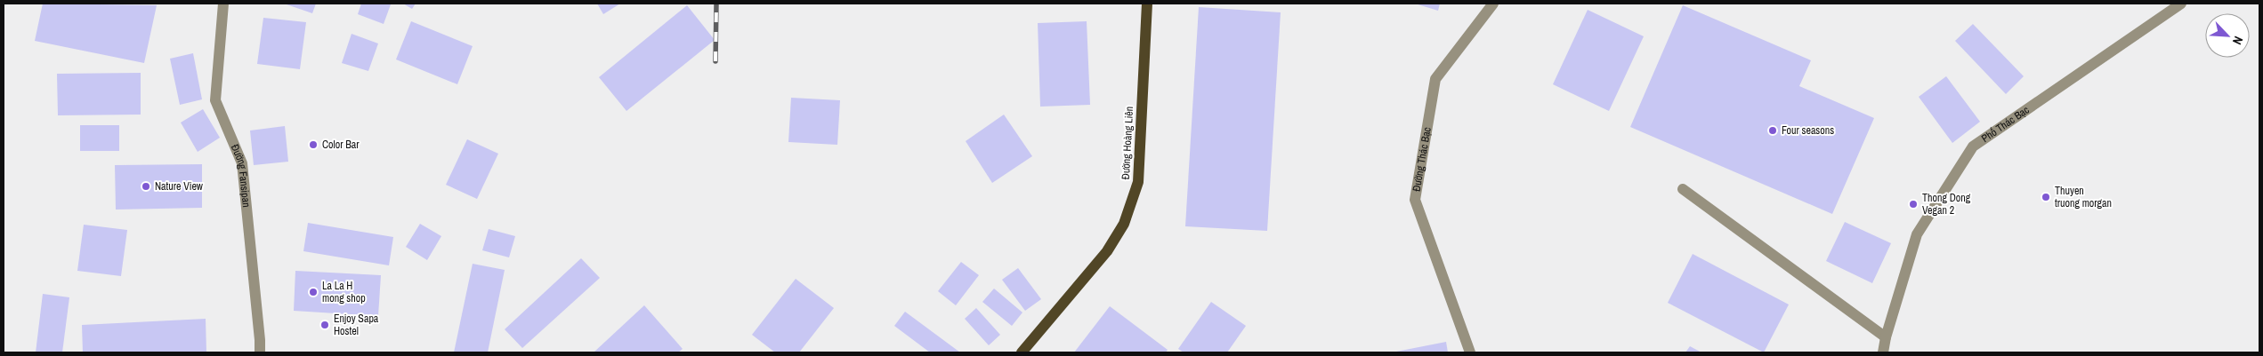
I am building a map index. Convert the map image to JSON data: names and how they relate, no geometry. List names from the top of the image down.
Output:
{
  "streets": {
    "main road": ["Đường Hoàng Liên"],
    "street": ["Phố Thác Bạc", "Đường Thác Bạc", "Đường Fansipan"]
  },
  "places": [
    "Four seasons",
    "Color Bar",
    "Nature View",
    "Thuyen truong morgan",
    "Thong Dong Vegan 2",
    "La La H mong shop",
    "Enjoy Sapa Hostel"
  ],
  "north": "bottom right"
}
